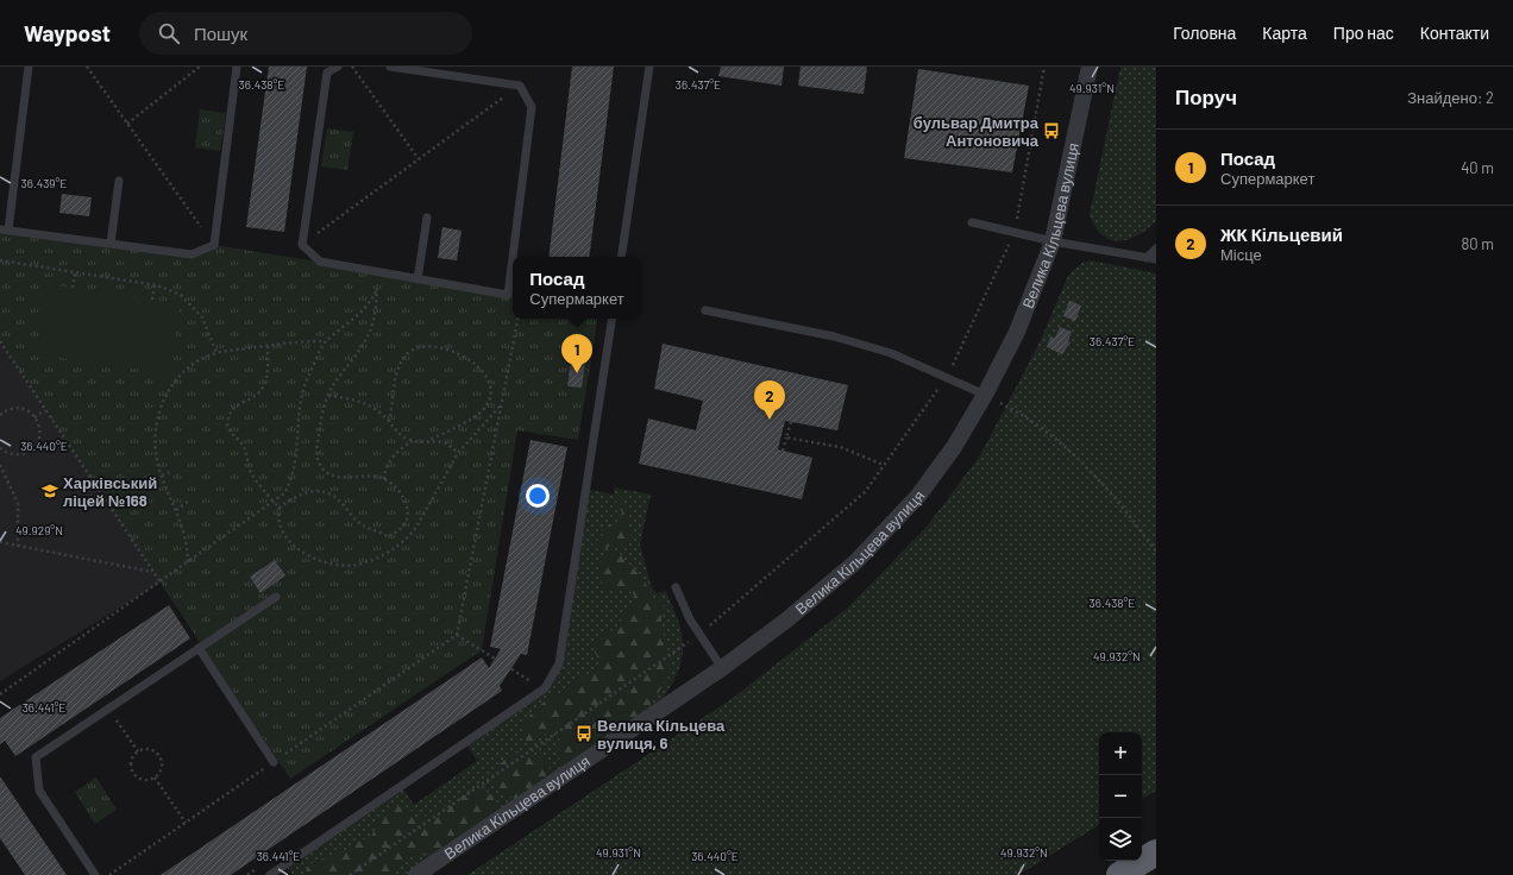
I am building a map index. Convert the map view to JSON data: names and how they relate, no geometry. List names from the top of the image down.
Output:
{
  "streets": {
    "street": ["Велика Кільцева вулиця"]
  },
  "places": {
    "bus stop": ["бульвар Дмитра Антоновича", "Велика Кільцева вулиця, 6"],
    "school or university": ["Харківський ліцей №168"]
  },
  "page": {
    "header": "Waypost",
    "search": "Пошук",
    "nav": [
      "Головна",
      "Карта",
      "Про нас",
      "Контакти"
    ],
    "heading": ["Поруч", "Знайдено: 2"],
    "list": [
      {
        "mark": "1",
        "name": "Посад",
        "note": "Супермаркет",
        "value": "40 m"
      },
      {
        "mark": "2",
        "name": "ЖК Кільцевий",
        "note": "Місце",
        "value": "80 m"
      }
    ],
    "popup": ["Посад", "Супермаркет"],
    "pins": ["1", "2"],
    "map_buttons": ["+", "−"]
  },
  "coordinates": [
    "36.438°E",
    "36.437°E",
    "49.931°N",
    "36.439°E",
    "36.440°E",
    "49.929°N",
    "49.932°N",
    "36.441°E"
  ]
}
